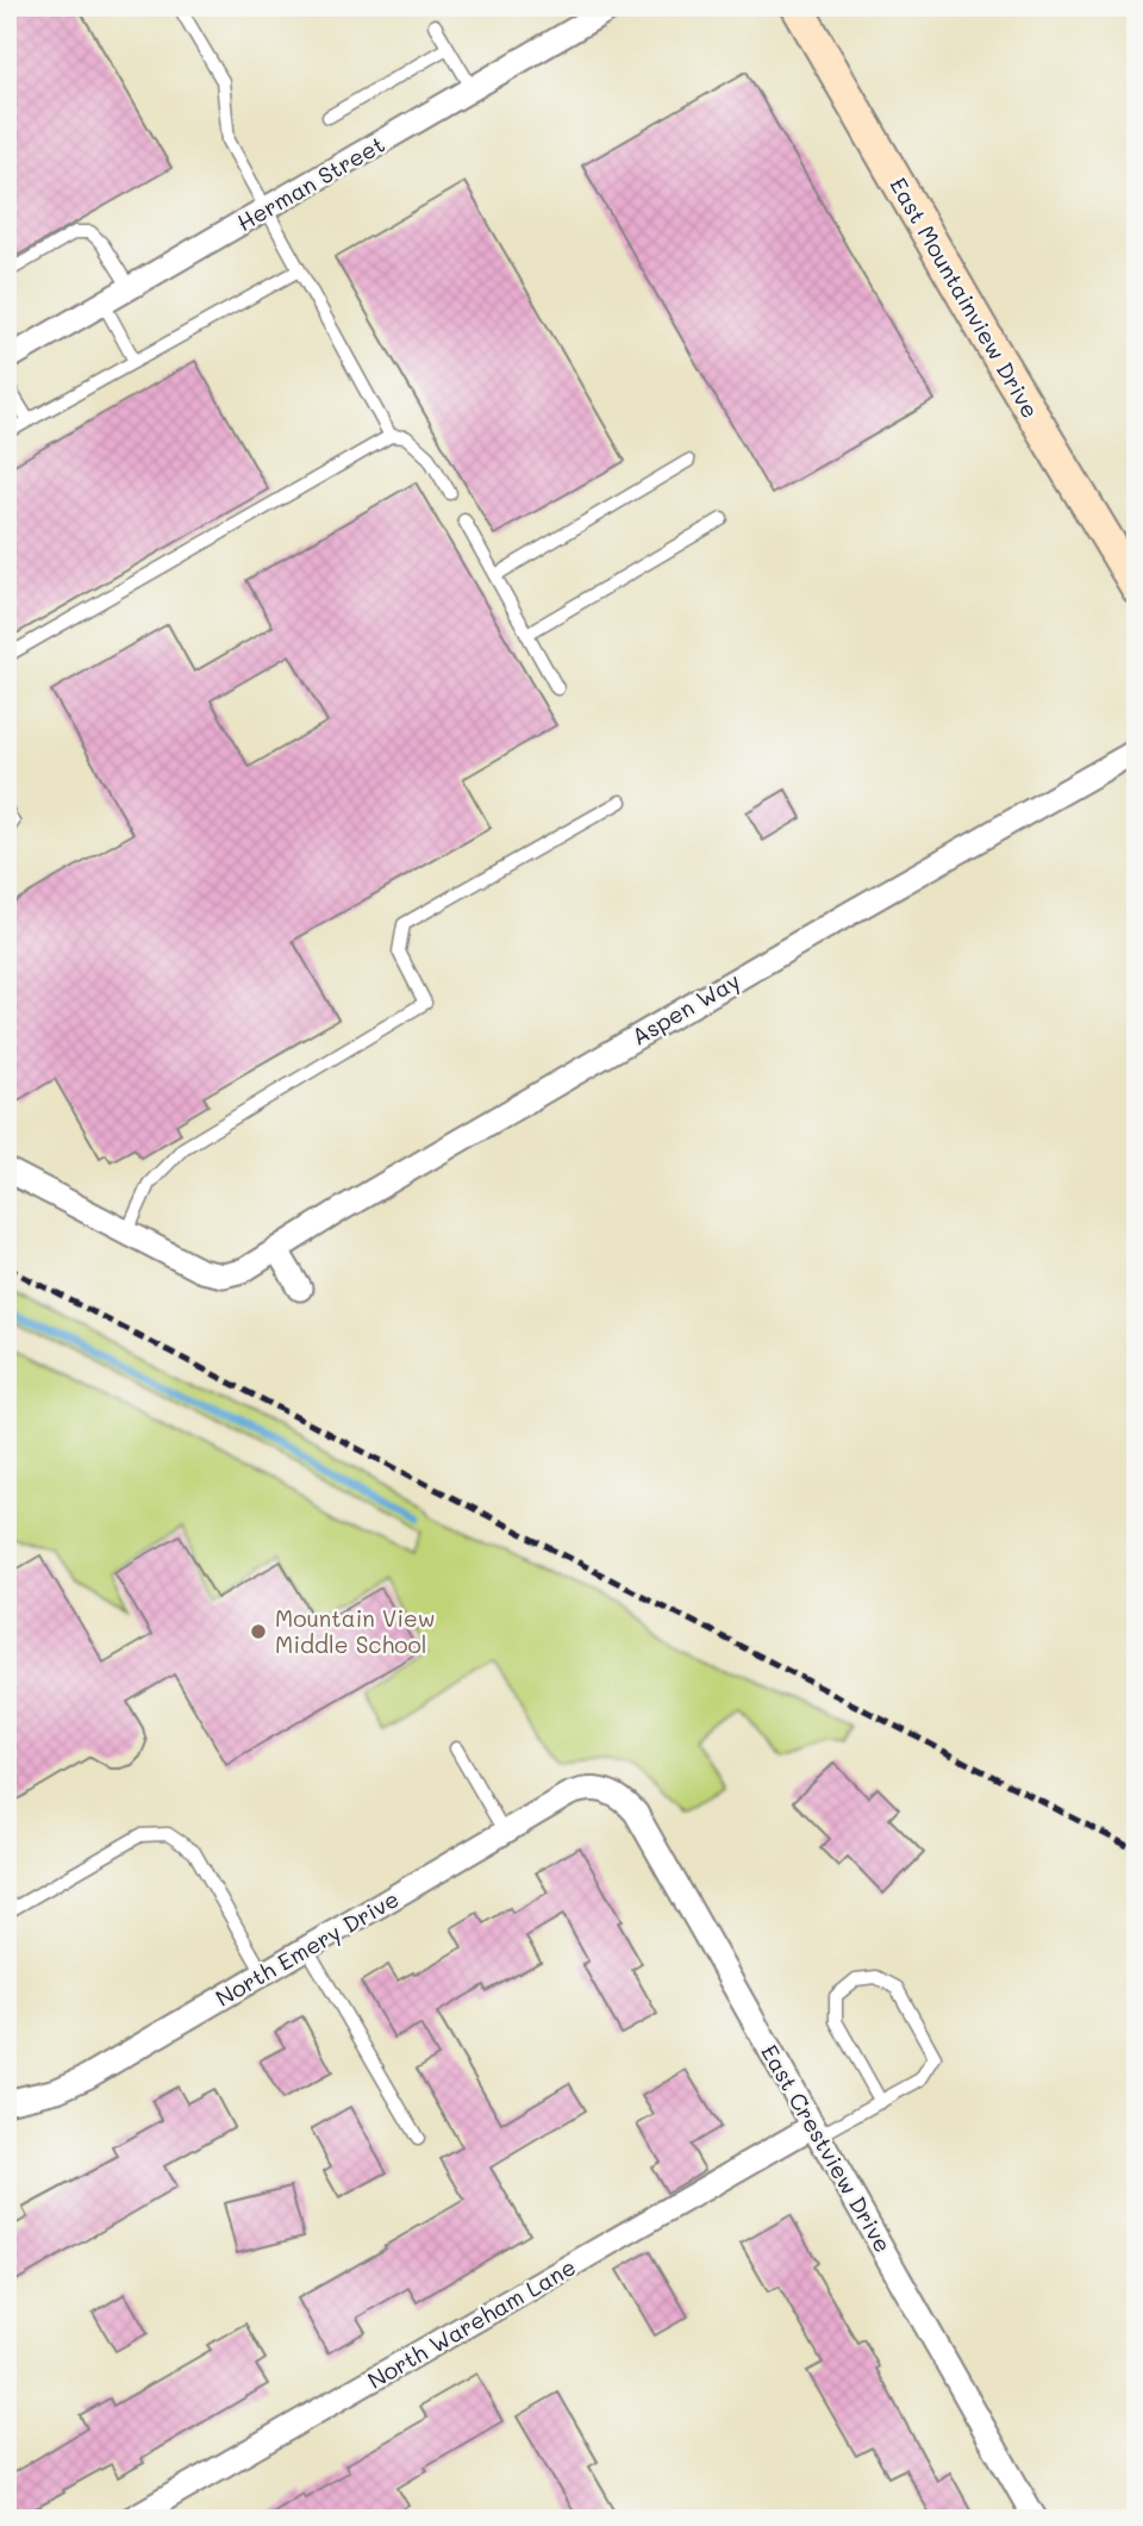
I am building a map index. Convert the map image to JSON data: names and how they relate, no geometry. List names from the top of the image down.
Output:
{
  "streets": {
    "main road": ["East Mountainview Drive"],
    "street": [
      "Herman Street",
      "Aspen Way",
      "North Emery Drive",
      "East Crestview Drive",
      "North Wareham Lane"
    ]
  },
  "crossings": [
    ["North Emery Drive", "East Crestview Drive"],
    ["East Crestview Drive", "North Wareham Lane"]
  ],
  "places": ["Mountain View Middle School"]
}
